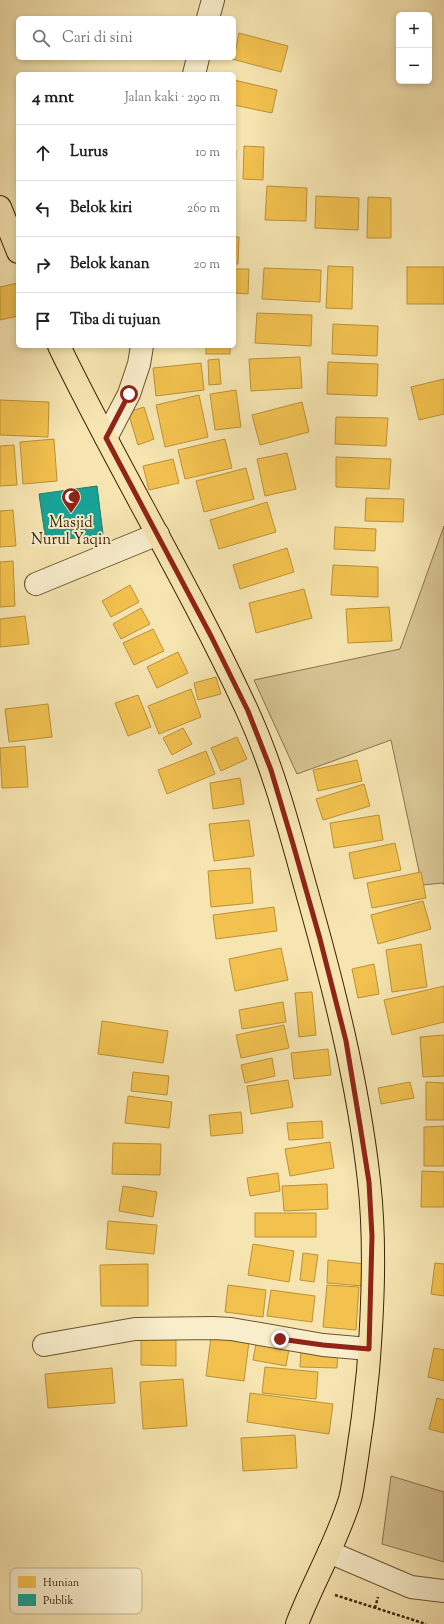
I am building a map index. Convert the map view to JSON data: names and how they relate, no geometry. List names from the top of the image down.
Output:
{
  "places": {
    "mosque": ["Masjid Nurul Yaqin"]
  },
  "legend": ["Hunian", "Publik"],
  "page": {
    "map_buttons": ["+", "−"],
    "search": "Cari di sini",
    "heading": ["4 mnt", "Jalan kaki · 290 m"],
    "list": [
      ["Lurus", "10 m"],
      ["Belok kiri", "260 m"],
      ["Belok kanan", "20 m"],
      "Tiba di tujuan"
    ]
  }
}
